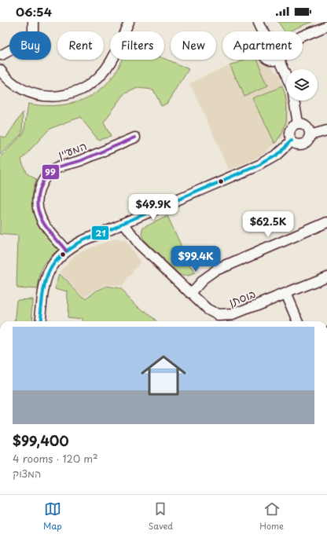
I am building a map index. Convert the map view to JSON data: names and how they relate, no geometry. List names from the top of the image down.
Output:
{
  "streets": {
    "street": ["המעיין", "בוסתן"]
  },
  "lines": ["transit line 99", "transit line 21"],
  "page": {
    "status": "06:54",
    "chip": [
      "Buy",
      "Rent",
      "Filters",
      "New",
      "Apartment"
    ],
    "price": ["$49.9K", "$62.5K", "$99.4K"],
    "list": [
      {
        "name": "$99,400",
        "note": "4 rooms · 120 m² · המצוק"
      }
    ],
    "tabs": ["Map", "Saved", "Home"]
  }
}
